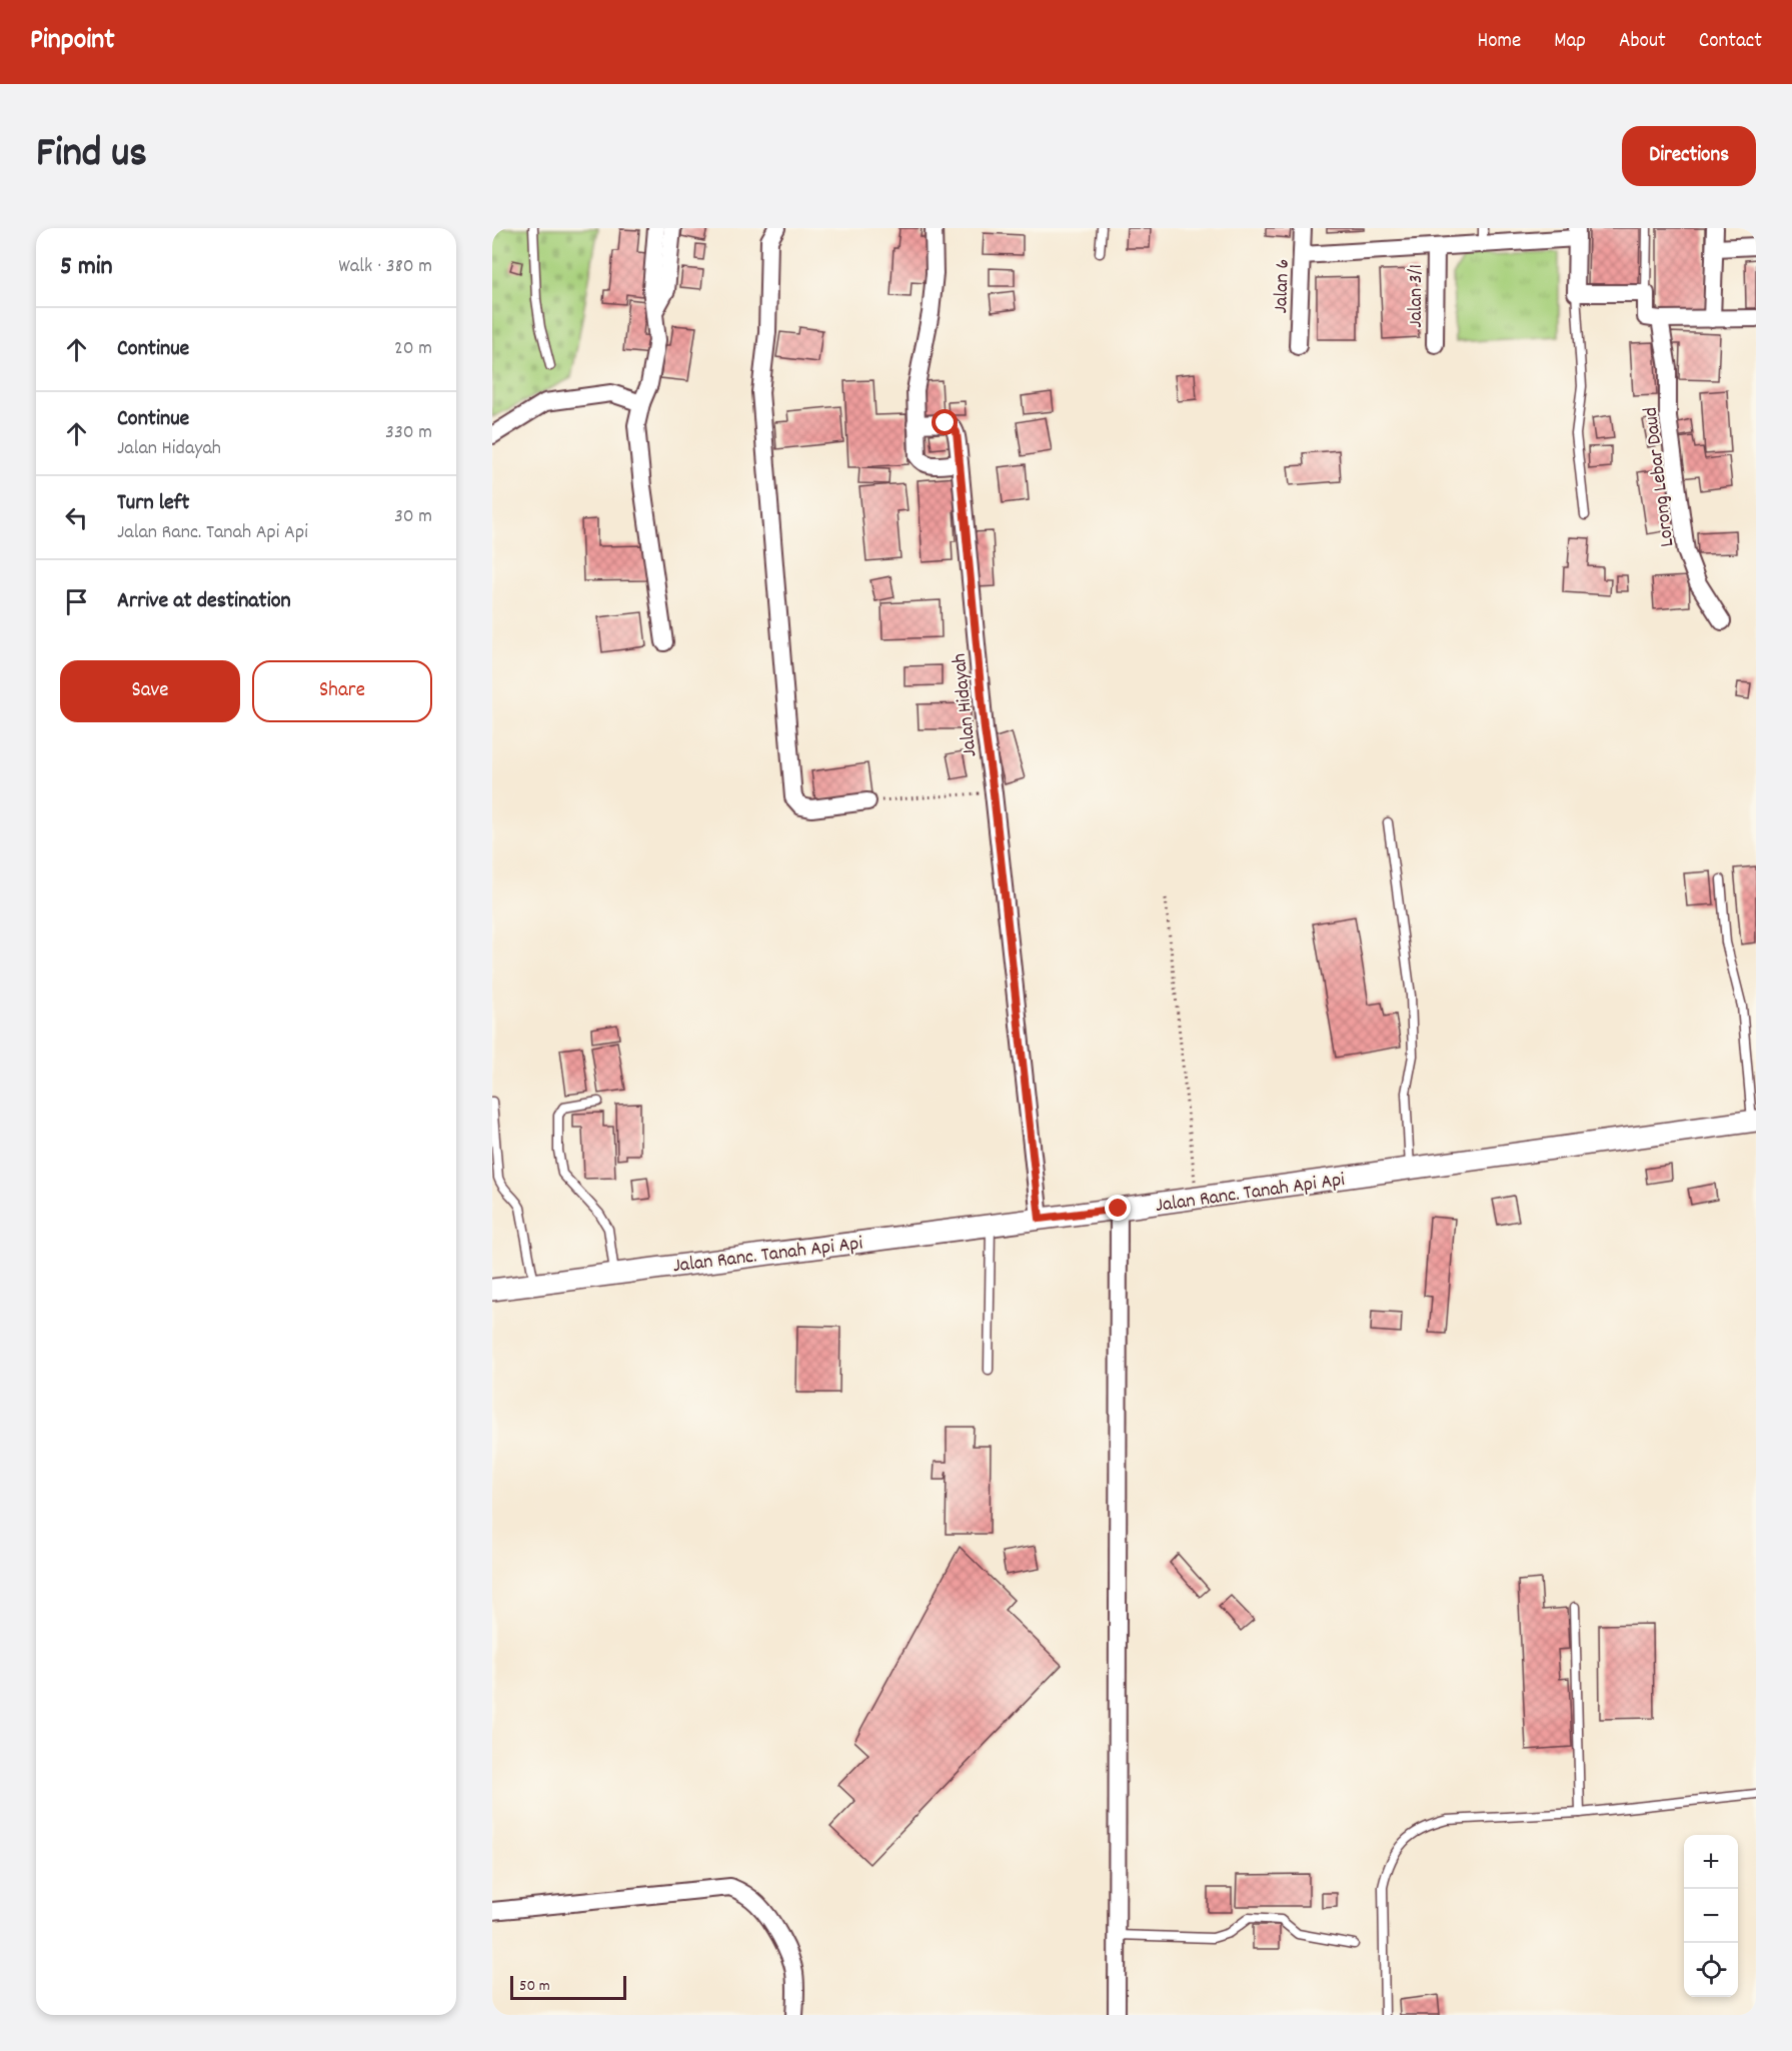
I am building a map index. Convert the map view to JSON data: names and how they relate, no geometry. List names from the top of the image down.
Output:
{
  "streets": {
    "street": [
      "Jalan 6",
      "Jalan 3/1",
      "Lorong Lebar Daud",
      "Jalan Hidayah",
      "Jalan Ranc. Tanah Api Api"
    ]
  },
  "crossings": [
    ["Jalan Hidayah", "Jalan Ranc. Tanah Api Api"]
  ],
  "scale_bar": "50 m",
  "page": {
    "header": "Pinpoint",
    "nav": [
      "Home",
      "Map",
      "About",
      "Contact"
    ],
    "title": "Find us",
    "buttons": [
      "Directions",
      ["Save", "Share"]
    ],
    "heading": ["5 min", "Walk · 380 m"],
    "list": [
      ["Continue", "20 m"],
      ["Continue", "Jalan Hidayah", "330 m"],
      ["Turn left", "Jalan Ranc. Tanah Api Api", "30 m"],
      "Arrive at destination"
    ],
    "map_buttons": ["+", "−"],
    "scale": "50 m"
  }
}
